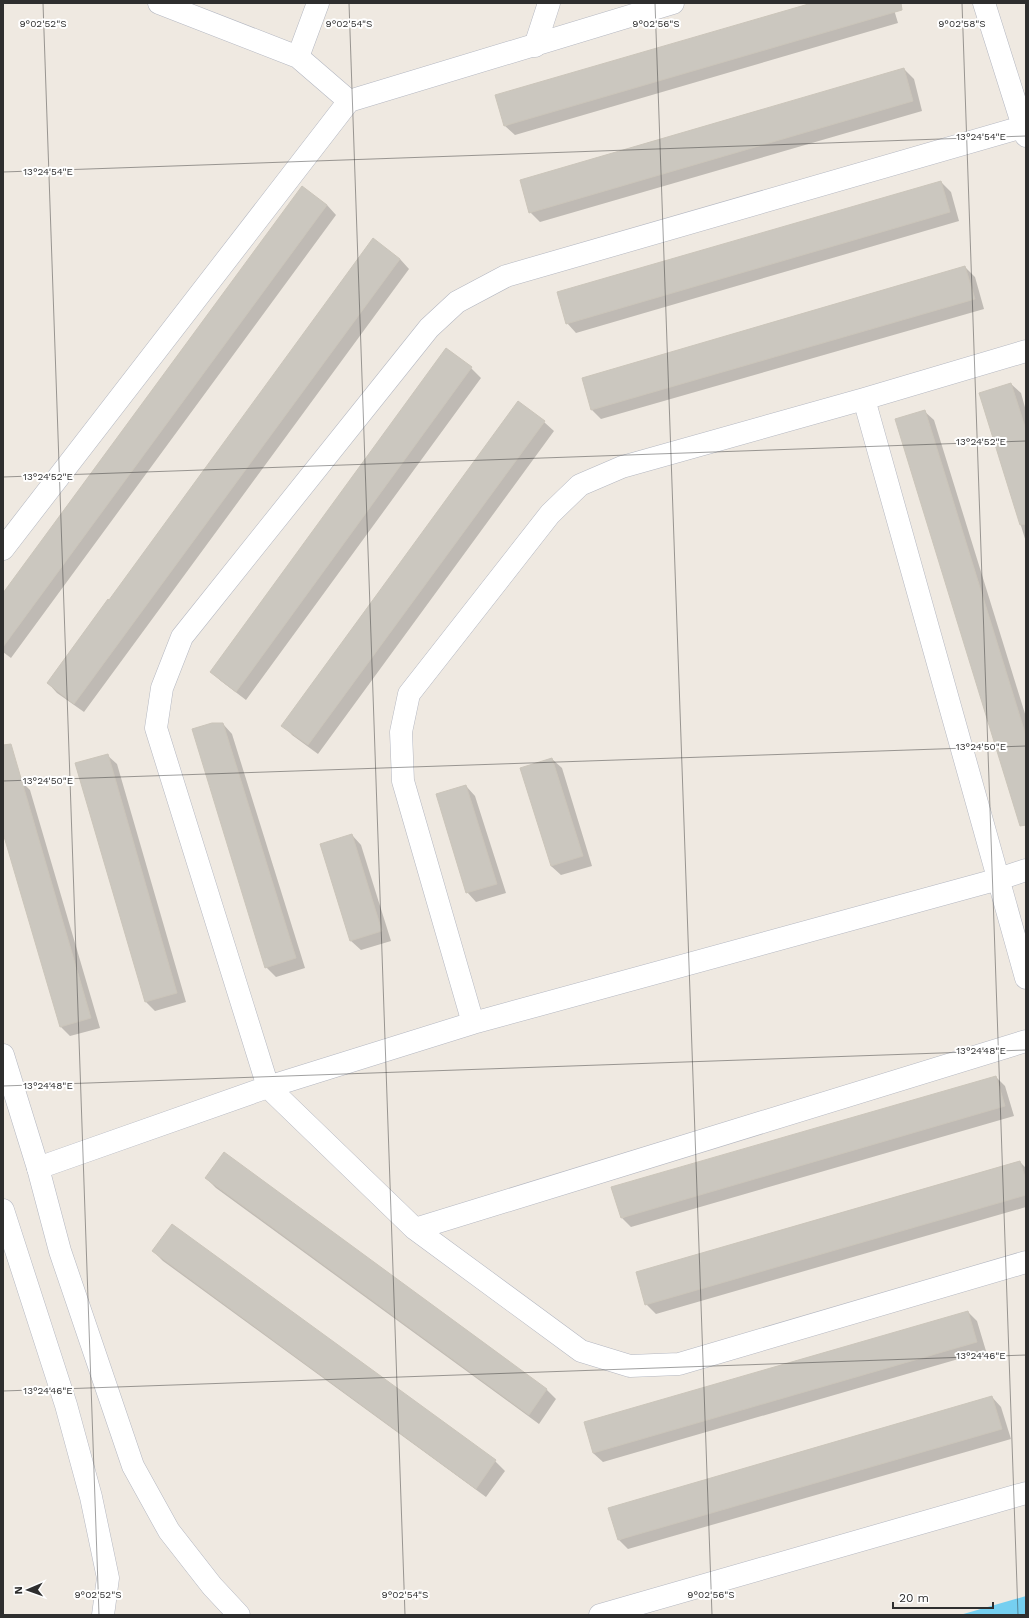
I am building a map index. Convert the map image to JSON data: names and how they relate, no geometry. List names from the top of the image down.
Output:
{
  "scale_bar": "20 m",
  "north": "left",
  "coordinates": [
    "9°02'52\"S",
    "9°02'54\"S",
    "9°02'56\"S",
    "9°02'58\"S",
    "13°24'54\"E",
    "13°24'52\"E",
    "13°24'50\"E",
    "13°24'48\"E",
    "13°24'46\"E"
  ]
}
